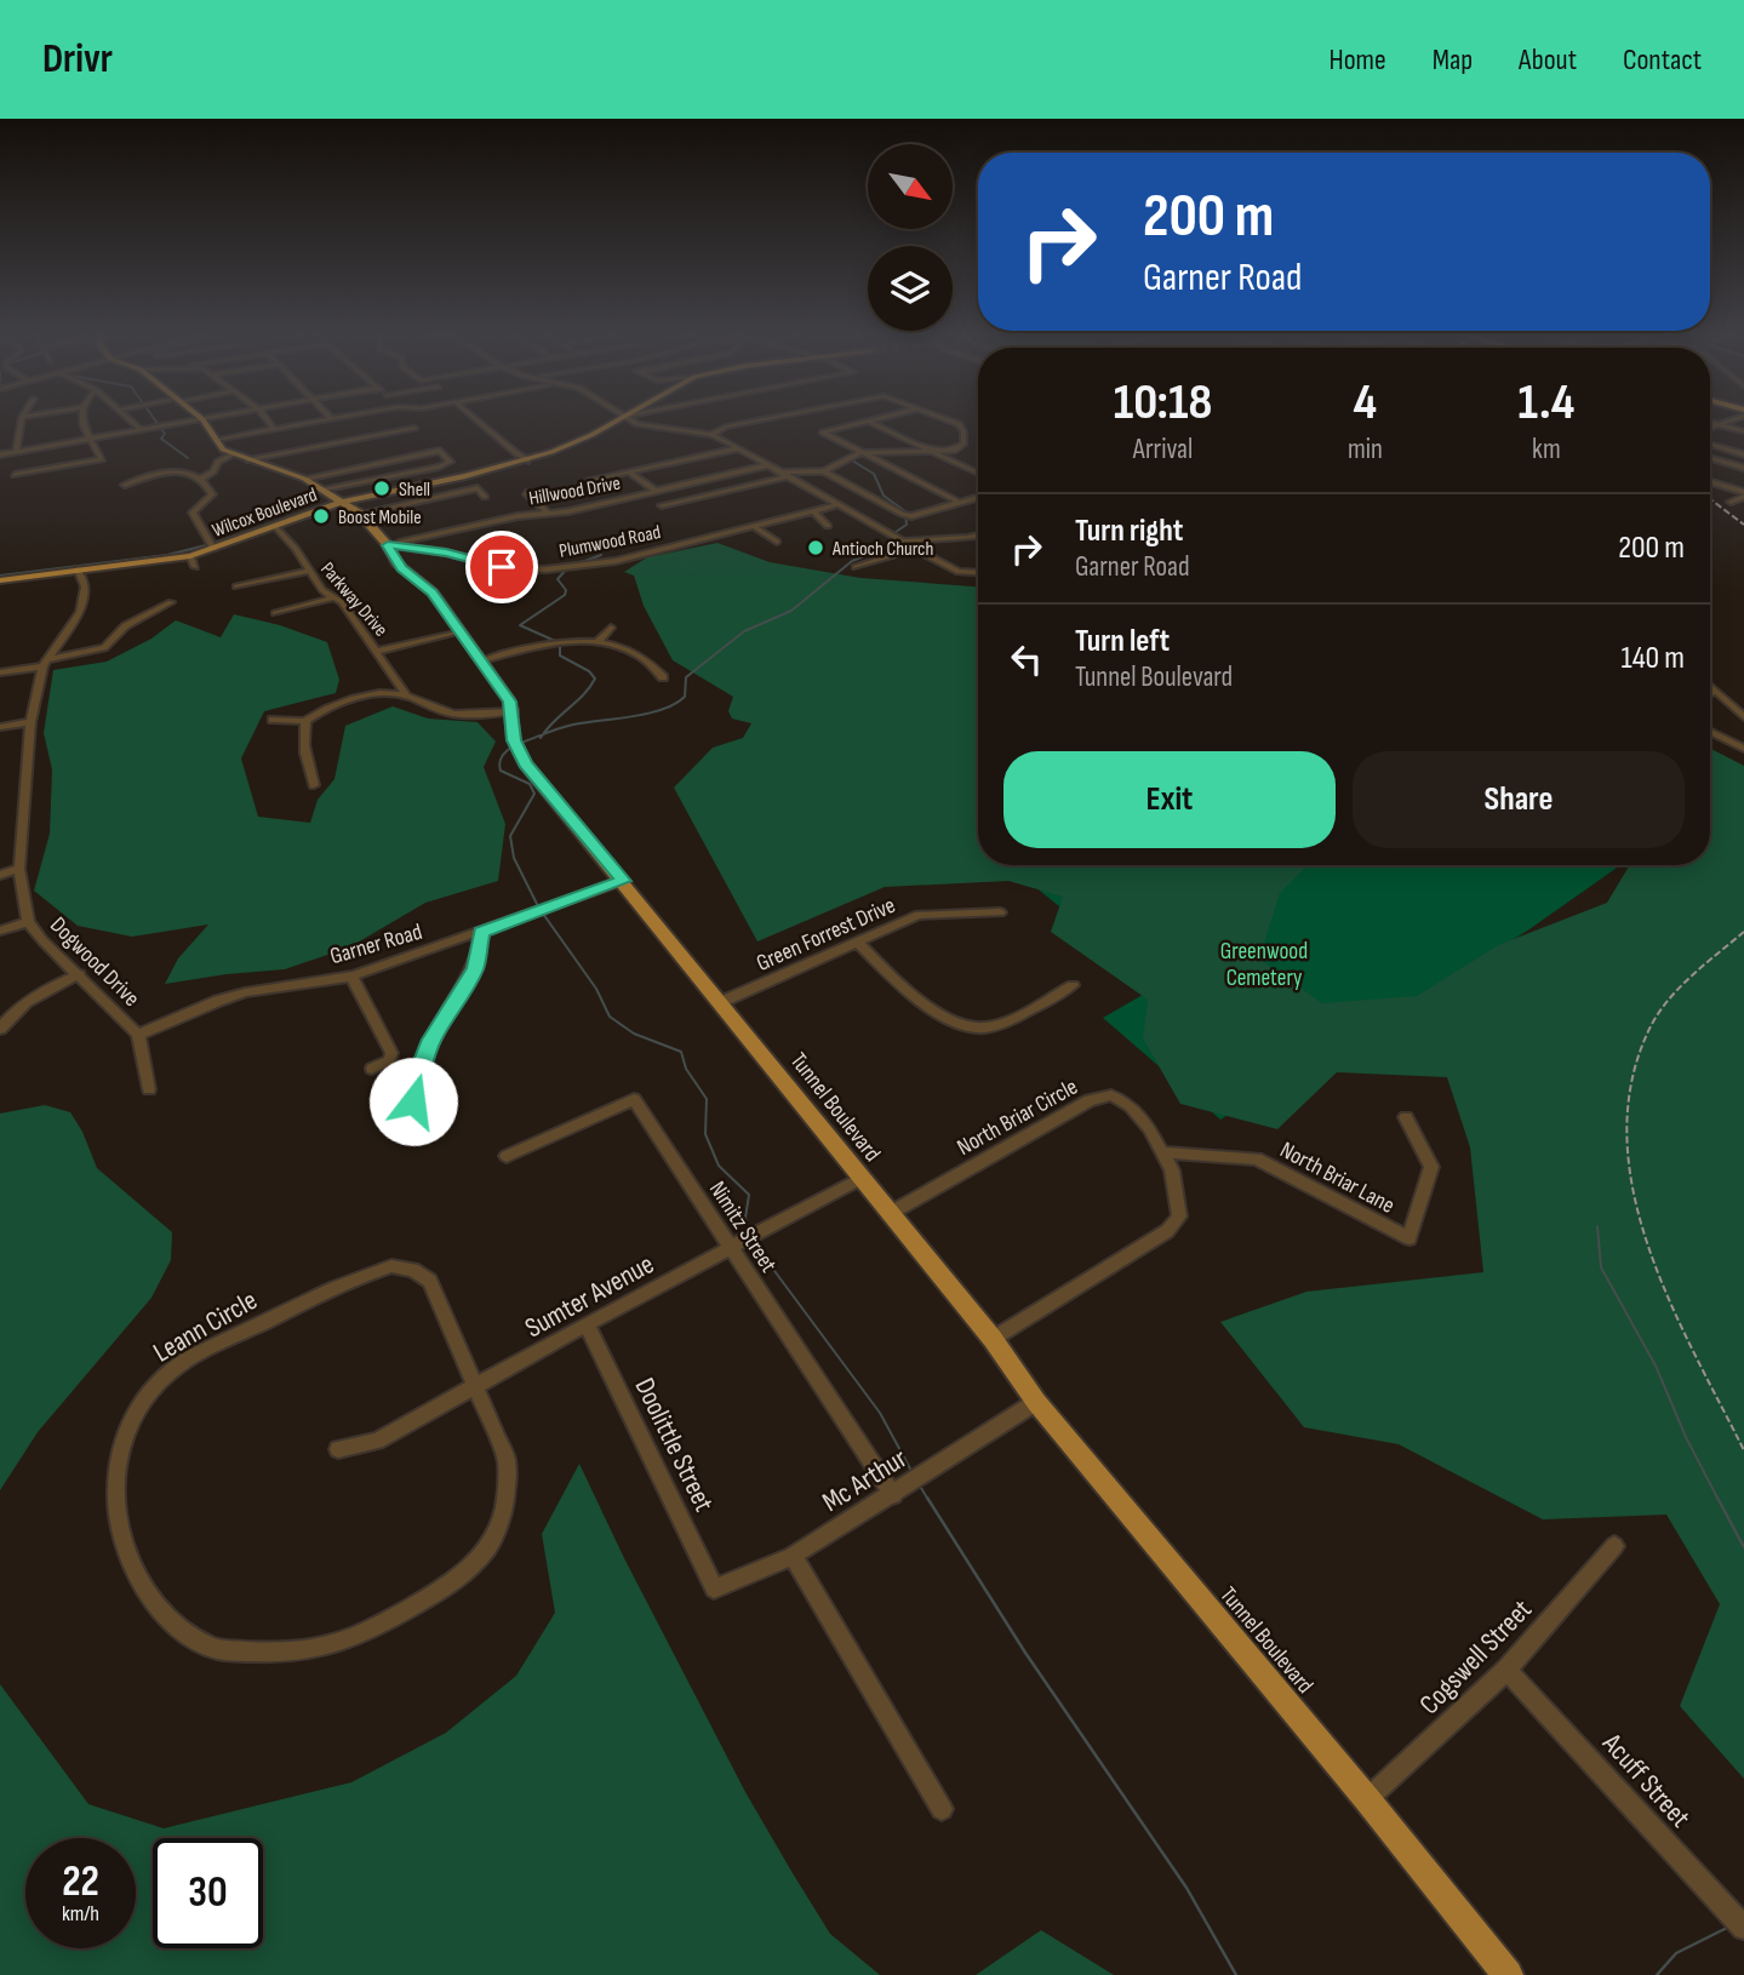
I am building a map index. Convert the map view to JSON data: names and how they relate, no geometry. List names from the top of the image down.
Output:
{
  "streets": {
    "main road": ["Wilcox Boulevard", "Tunnel Boulevard"],
    "street": [
      "Hillwood Drive",
      "Plumwood Road",
      "Parkway Drive",
      "Green Forrest Drive",
      "Garner Road",
      "Dogwood Drive",
      "North Briar Circle",
      "North Briar Lane",
      "Nimitz Street",
      "Sumter Avenue",
      "Leann Circle",
      "Doolittle Street",
      "Mc Arthur",
      "Cogswell Street",
      "Acuff Street"
    ]
  },
  "crossings": [
    ["Hillwood Drive", "Plumwood Road"],
    ["Hillwood Drive", "Tunnel Boulevard"],
    ["Wilcox Boulevard", "Parkway Drive"],
    ["Wilcox Boulevard", "Dogwood Drive"],
    ["Wilcox Boulevard", "Tunnel Boulevard"],
    ["Plumwood Road", "Tunnel Boulevard"],
    ["Green Forrest Drive", "Tunnel Boulevard"],
    ["Garner Road", "Dogwood Drive"],
    ["Garner Road", "Tunnel Boulevard"],
    ["Tunnel Boulevard", "North Briar Circle"],
    ["Tunnel Boulevard", "Sumter Avenue"],
    ["Tunnel Boulevard", "Mc Arthur"],
    ["Tunnel Boulevard", "Cogswell Street"],
    ["North Briar Circle", "North Briar Lane"],
    ["Nimitz Street", "Sumter Avenue"],
    ["Nimitz Street", "Mc Arthur"],
    ["Sumter Avenue", "Leann Circle"],
    ["Sumter Avenue", "Doolittle Street"],
    ["Doolittle Street", "Mc Arthur"],
    ["Cogswell Street", "Acuff Street"]
  ],
  "parks": ["Greenwood Cemetery"],
  "places": ["Shell", "Boost Mobile", "Antioch Church"],
  "north": "bottom right",
  "page": {
    "header": "Drivr",
    "nav": [
      "Home",
      "Map",
      "About",
      "Contact"
    ],
    "turn": ["200 m", "Garner Road"],
    "eta": [
      "10:18",
      "Arrival",
      "4",
      "min",
      "1.4",
      "km"
    ],
    "list": [
      {
        "name": "Turn right",
        "note": "Garner Road",
        "value": "200 m"
      },
      {
        "name": "Turn left",
        "note": "Tunnel Boulevard",
        "value": "140 m"
      }
    ],
    "buttons": ["Exit", "Share"],
    "speed": "22 km/h",
    "limit": "30"
  }
}
